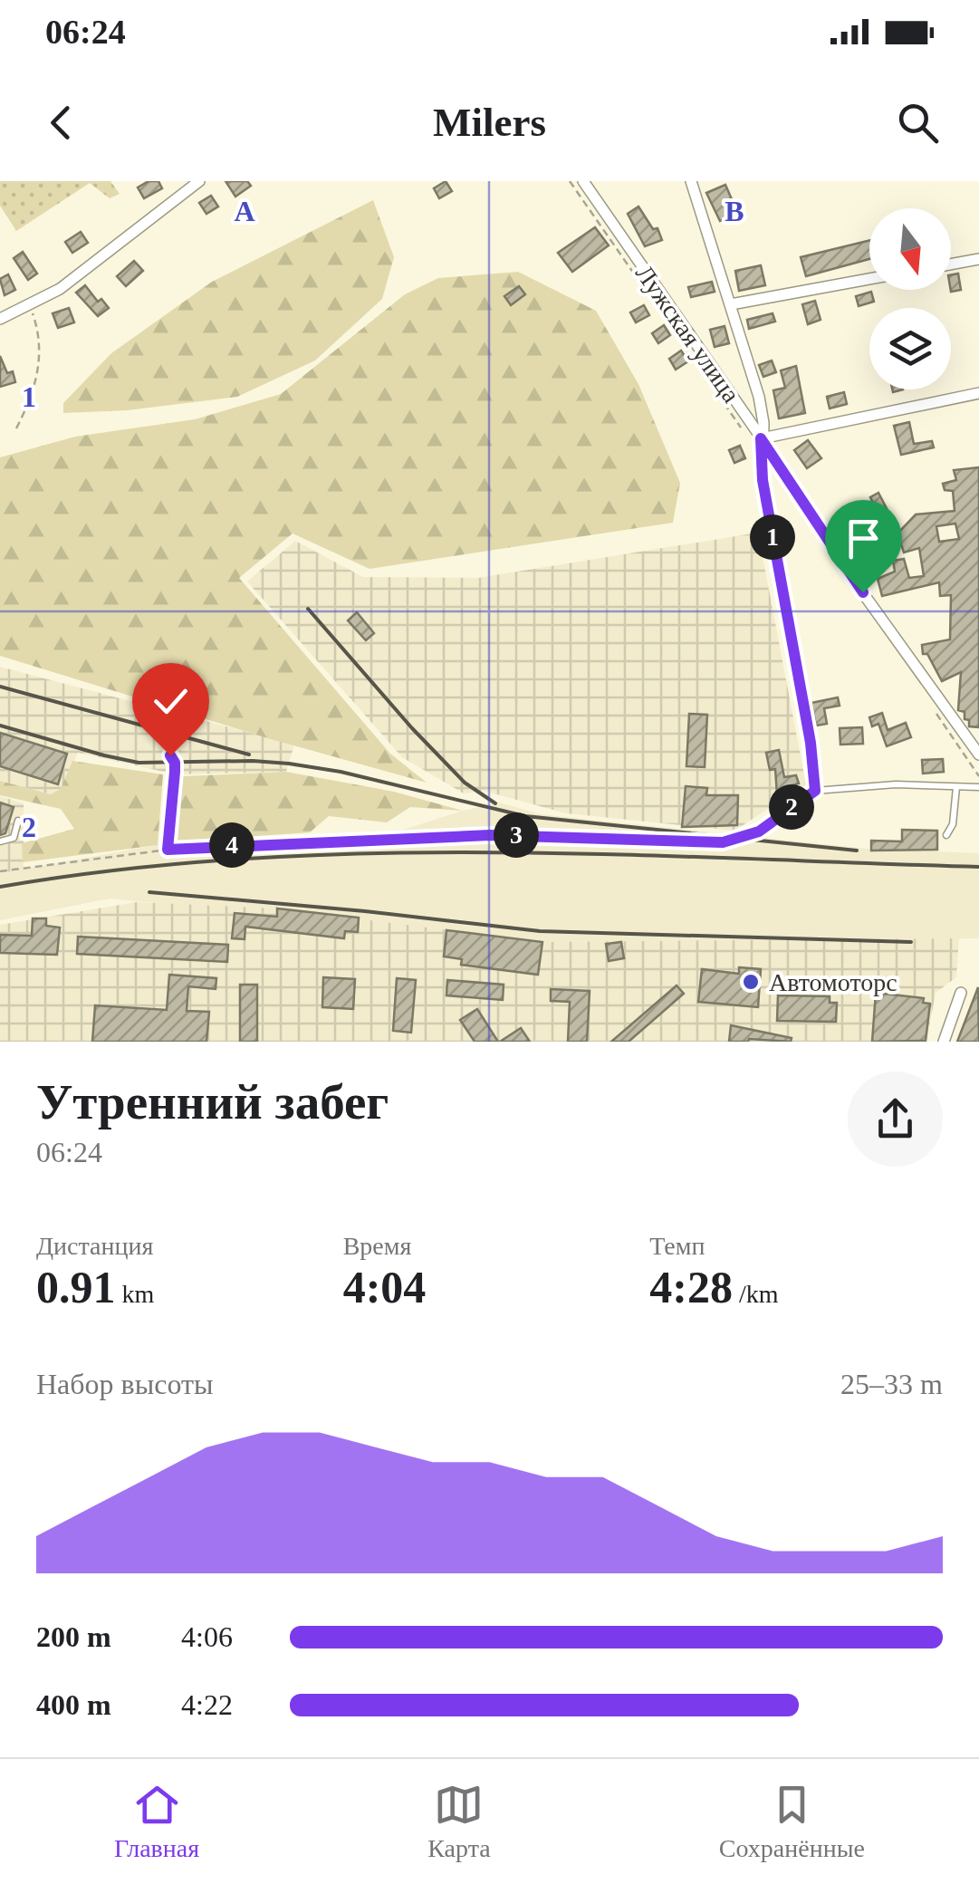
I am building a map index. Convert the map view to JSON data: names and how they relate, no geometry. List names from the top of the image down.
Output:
{
  "streets": {
    "street": ["Лужская улица"]
  },
  "places": ["Автомоторс"],
  "north": "bottom",
  "page": {
    "status": "06:24",
    "header": "Milers",
    "pins": [
      "1",
      "2",
      "3",
      "4"
    ],
    "heading": ["Утренний забег", "06:24"],
    "stats": [
      ["Дистанция", "0.91 km"],
      ["Время", "4:04"],
      ["Темп", "4:28 /km"]
    ],
    "chart": ["Набор высоты", "25–33 m"],
    "list": [
      {
        "name": "200 m",
        "note": "4:06"
      },
      {
        "name": "400 m",
        "note": "4:22"
      }
    ],
    "tabs": ["Главная", "Карта", "Сохранённые"]
  },
  "grid": {
    "columns": ["A", "B"],
    "rows": ["1", "2"]
  }
}
